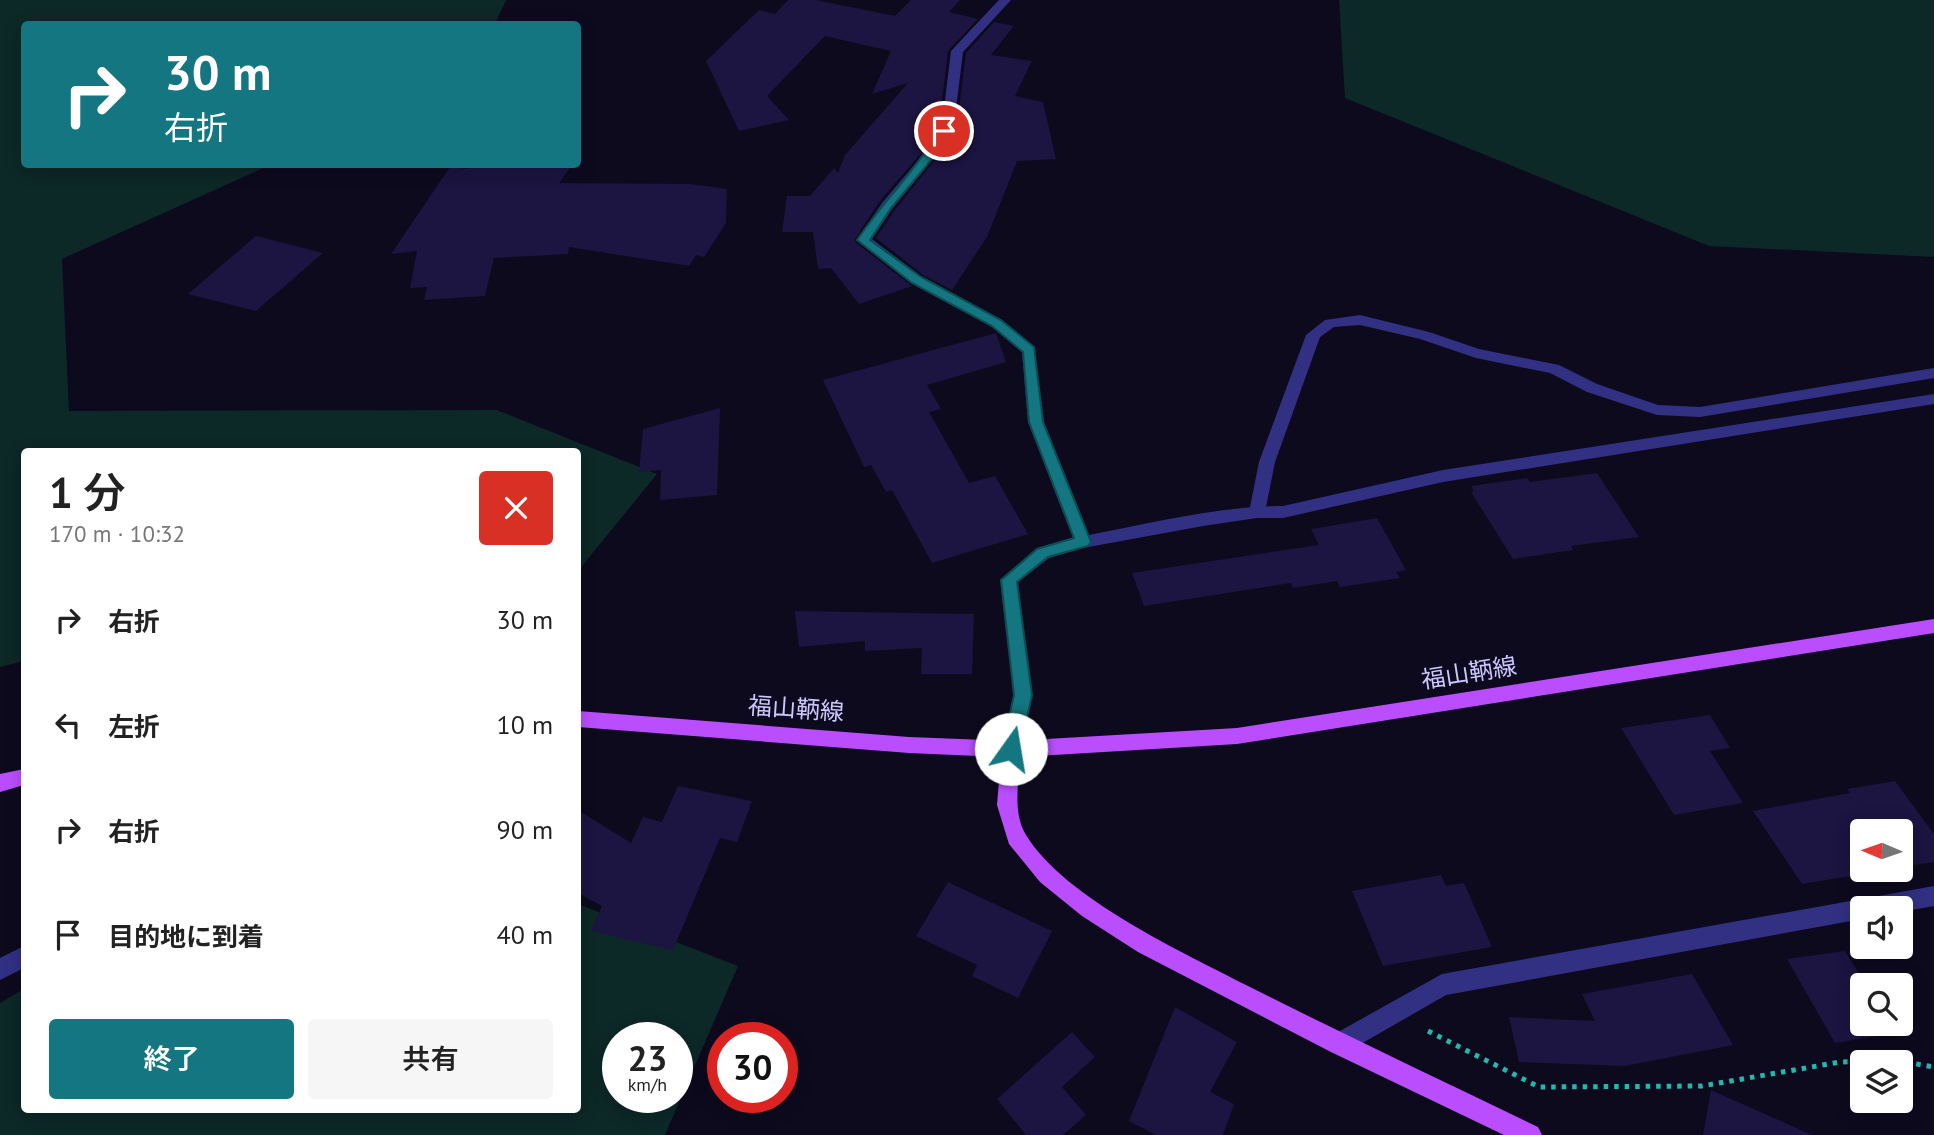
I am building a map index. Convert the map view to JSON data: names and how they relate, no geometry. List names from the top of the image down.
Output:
{
  "streets": {
    "main road": ["福山鞆線"]
  },
  "north": "left",
  "page": {
    "turn": ["30 m", "右折"],
    "heading": ["1 分", "170 m · 10:32"],
    "list": [
      {
        "name": "右折",
        "value": "30 m"
      },
      {
        "name": "左折",
        "value": "10 m"
      },
      {
        "name": "右折",
        "value": "90 m"
      },
      {
        "name": "目的地に到着",
        "value": "40 m"
      }
    ],
    "buttons": ["終了", "共有"],
    "speed": "23 km/h",
    "limit": "30"
  }
}
